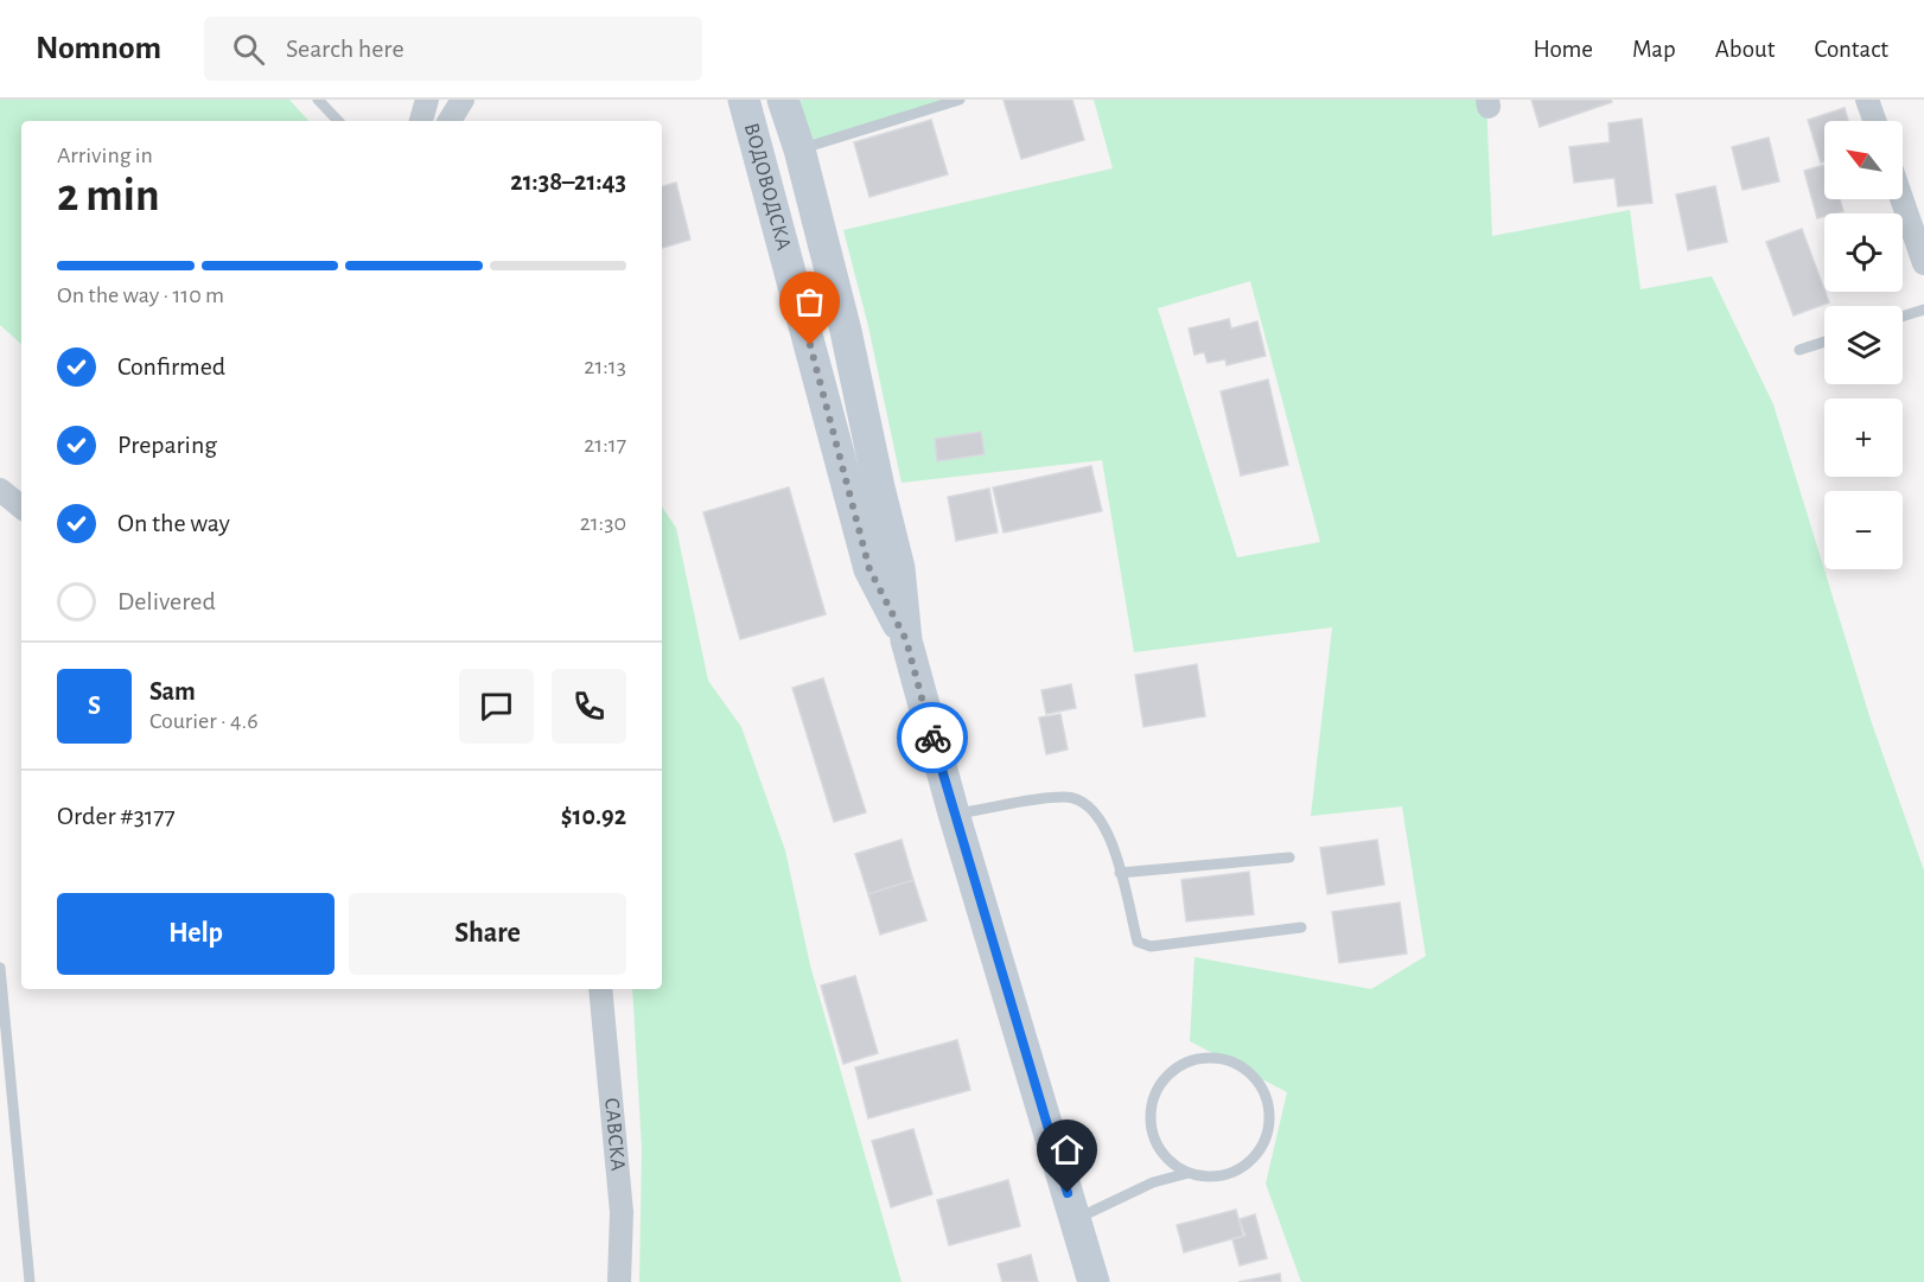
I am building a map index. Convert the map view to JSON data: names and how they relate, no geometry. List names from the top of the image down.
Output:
{
  "streets": {
    "main road": ["ВОДОВОДСКА"],
    "street": ["САВСКА"]
  },
  "north": "top left",
  "page": {
    "header": "Nomnom",
    "search": "Search here",
    "nav": [
      "Home",
      "Map",
      "About",
      "Contact"
    ],
    "map_buttons": ["+", "−"],
    "heading": ["2 min", "Arriving in", "21:38–21:43"],
    "panel": [
      "Sam",
      "Courier · 4.6",
      "Order #3177",
      "$10.92"
    ],
    "bar": "On the way · 110 m",
    "list": [
      ["Confirmed", "21:13"],
      ["Preparing", "21:17"],
      ["On the way", "21:30"],
      "Delivered"
    ],
    "round": "S",
    "buttons": ["Help", "Share"]
  }
}
